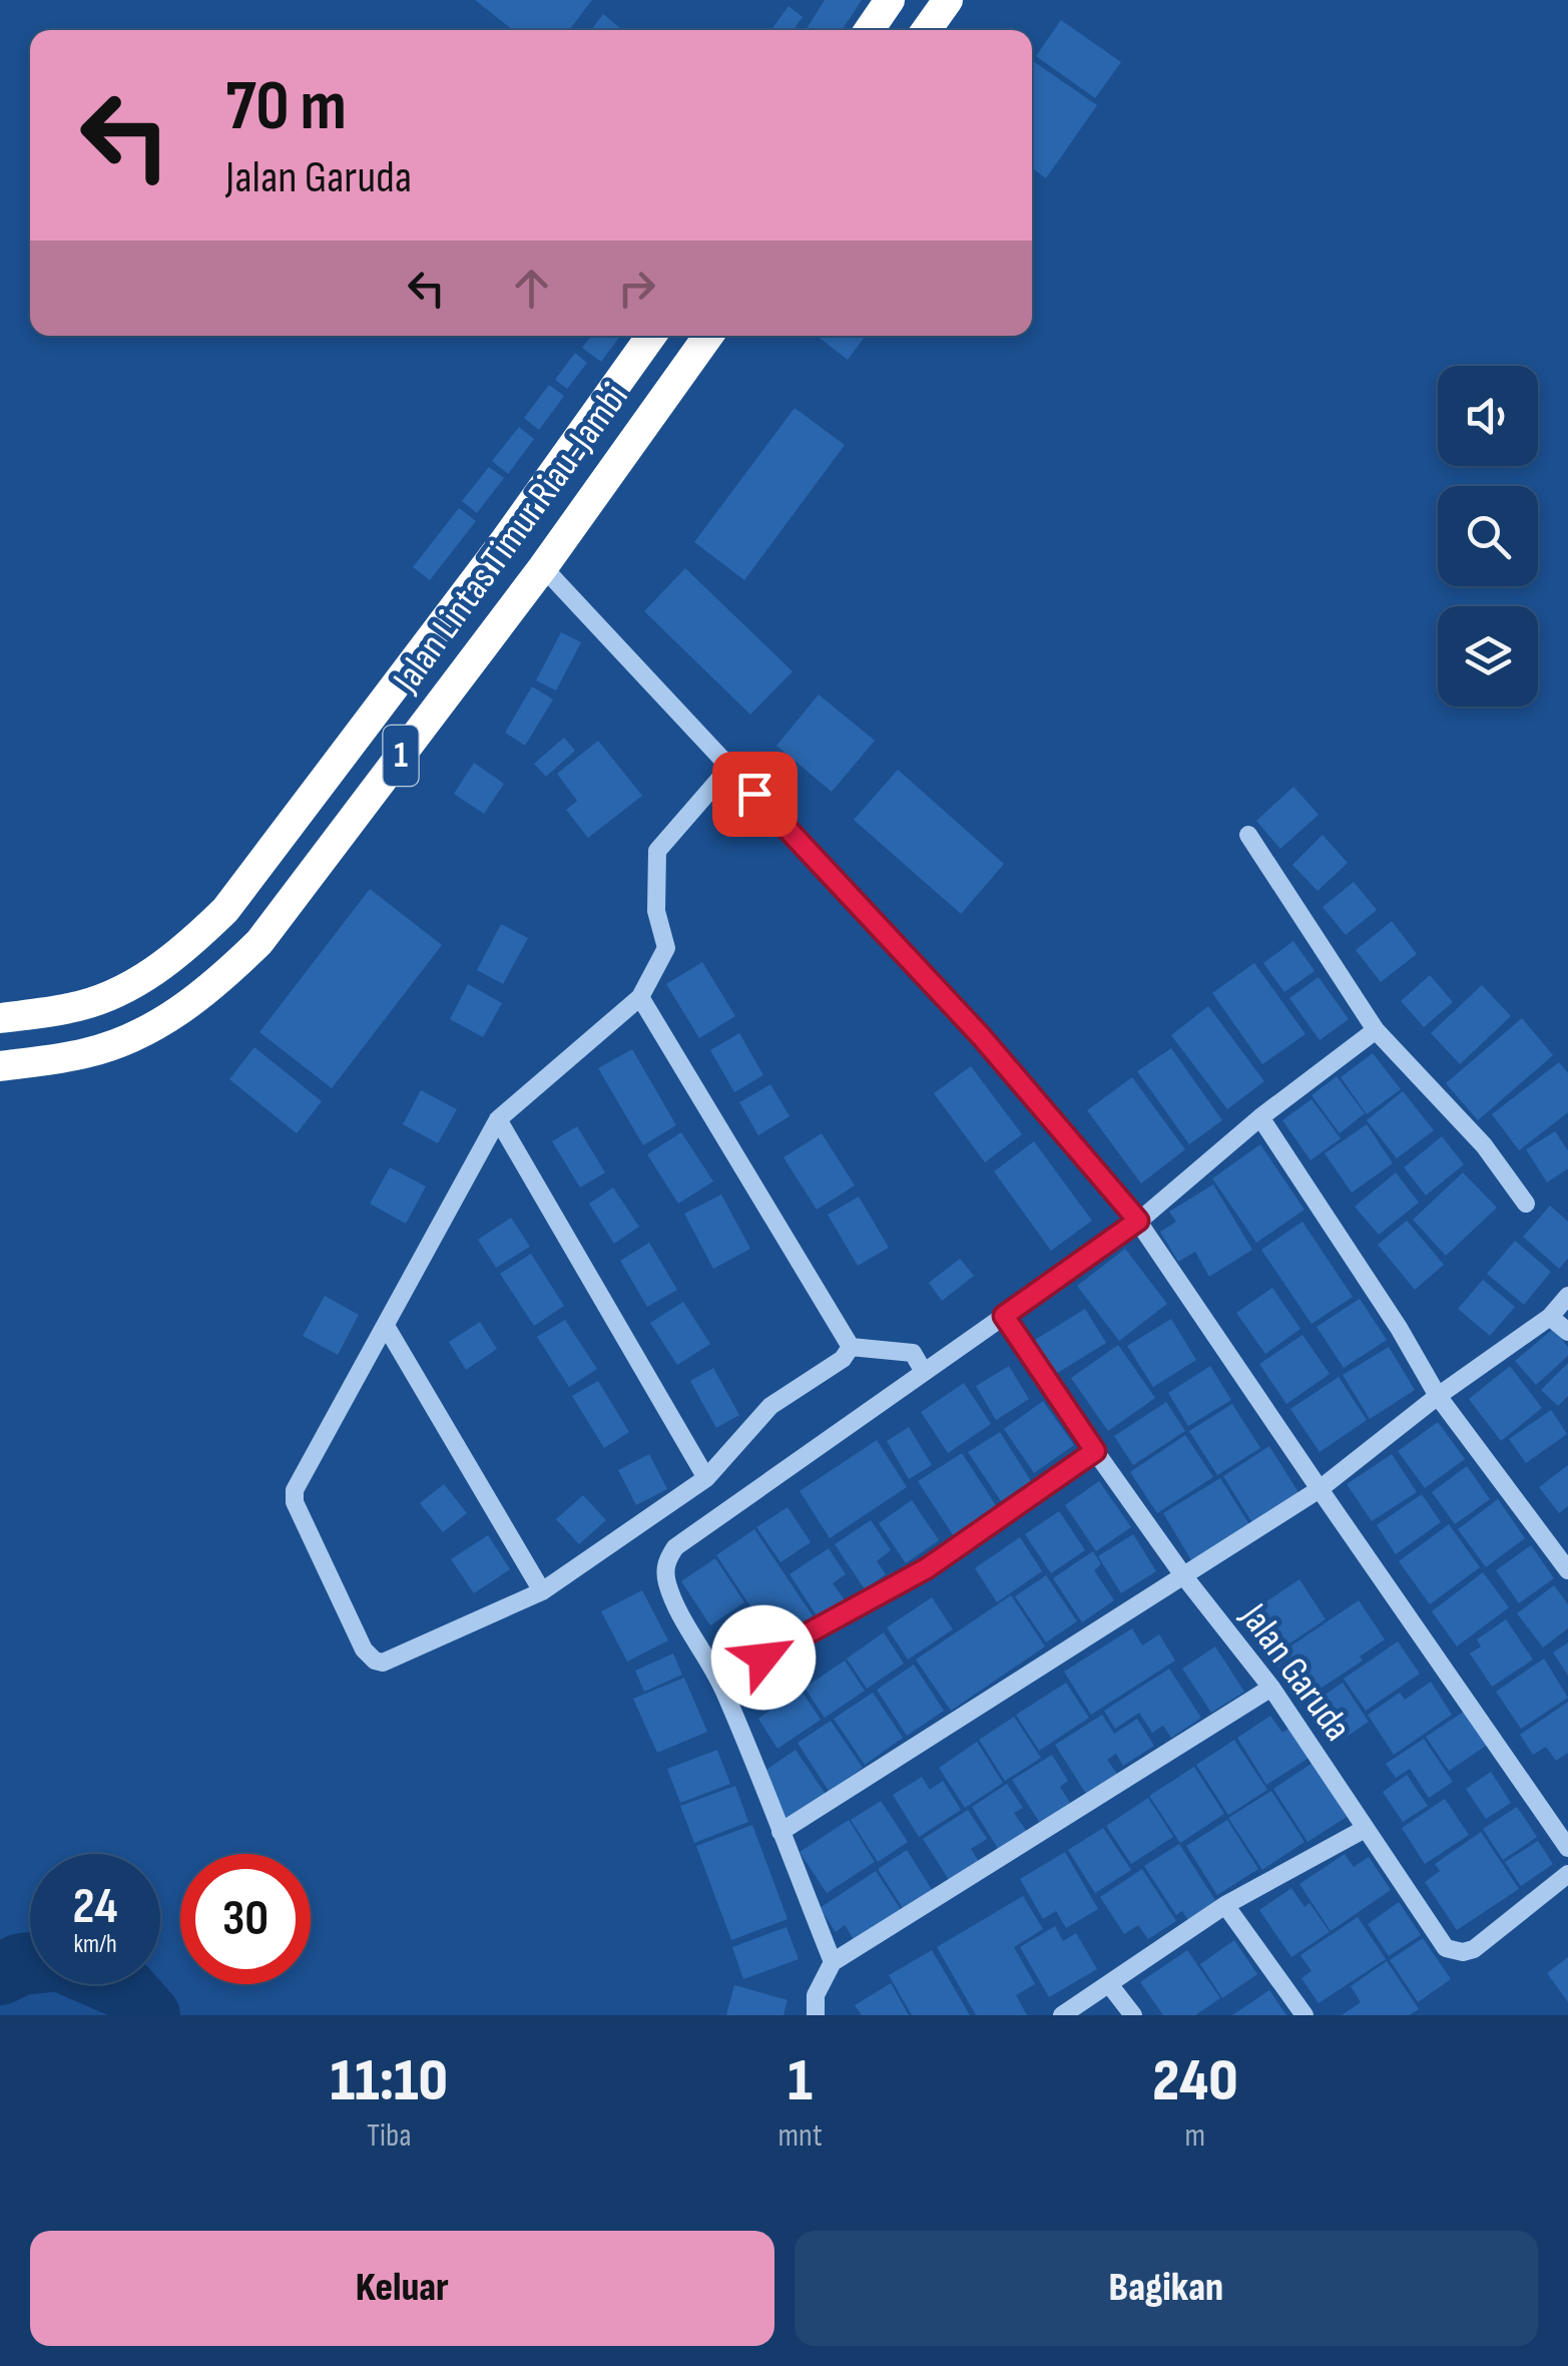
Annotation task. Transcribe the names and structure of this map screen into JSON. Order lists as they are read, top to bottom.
{
  "streets": {
    "highway": ["Jalan Lintas Timur Riau-Jambi", "1"],
    "street": ["Jalan Garuda"]
  },
  "page": {
    "turn": ["70 m", "Jalan Garuda"],
    "speed": "24 km/h",
    "limit": "30",
    "eta": [
      "11:10",
      "Tiba",
      "1",
      "mnt",
      "240",
      "m"
    ],
    "buttons": ["Keluar", "Bagikan"]
  }
}
